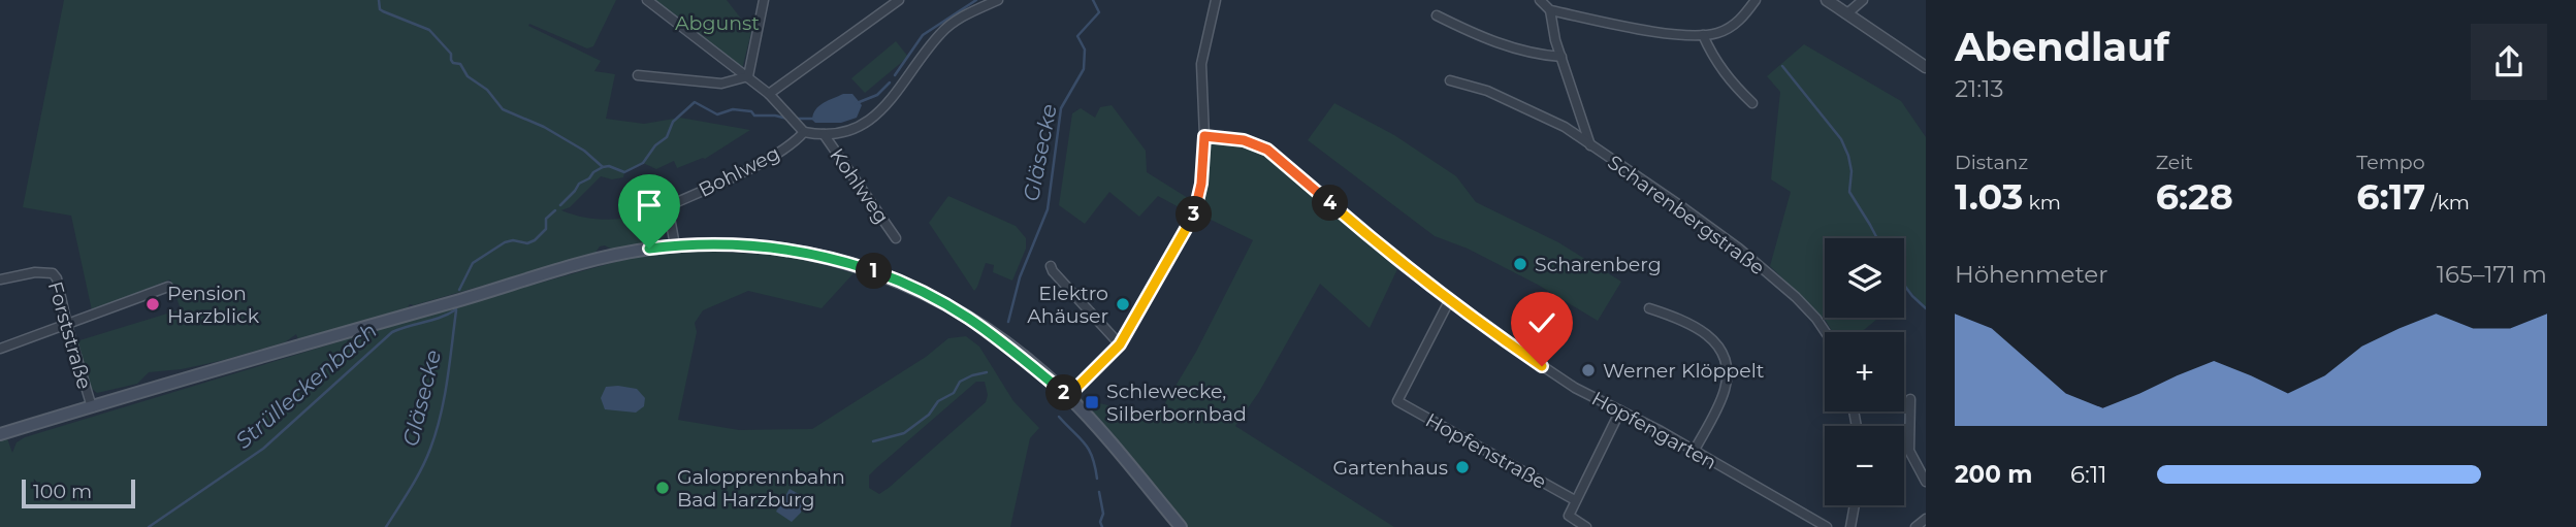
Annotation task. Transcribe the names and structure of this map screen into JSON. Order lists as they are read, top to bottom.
{
  "streets": {
    "street": [
      "Bohlweg",
      "Kohlweg",
      "Scharenbergstraße",
      "Forststraße",
      "Hopfengarten",
      "Hopfenstraße"
    ]
  },
  "crossings": [
    ["Hopfengarten", "Hopfenstraße"]
  ],
  "water": ["Gläsecke", "Strülleckenbach"],
  "parks": ["Abgunst"],
  "places": {
    "other": [
      "Scharenberg",
      "Pension Harzblick",
      "Elektro Ahäuser",
      "Werner Klöppelt",
      "Gartenhaus",
      "Galopprennbahn Bad Harzburg"
    ],
    "transit": ["Schlewecke, Silberbornbad"]
  },
  "scale_bar": "100 m",
  "page": {
    "heading": ["Abendlauf", "21:13"],
    "stats": [
      ["Distanz", "1.03 km"],
      ["Zeit", "6:28"],
      ["Tempo", "6:17 /km"]
    ],
    "pins": [
      "4",
      "3",
      "1",
      "2"
    ],
    "map_buttons": ["+", "−"],
    "chart": ["Höhenmeter", "165–171 m"],
    "list": [
      {
        "name": "200 m",
        "note": "6:11"
      }
    ],
    "scale": "100 m"
  }
}
